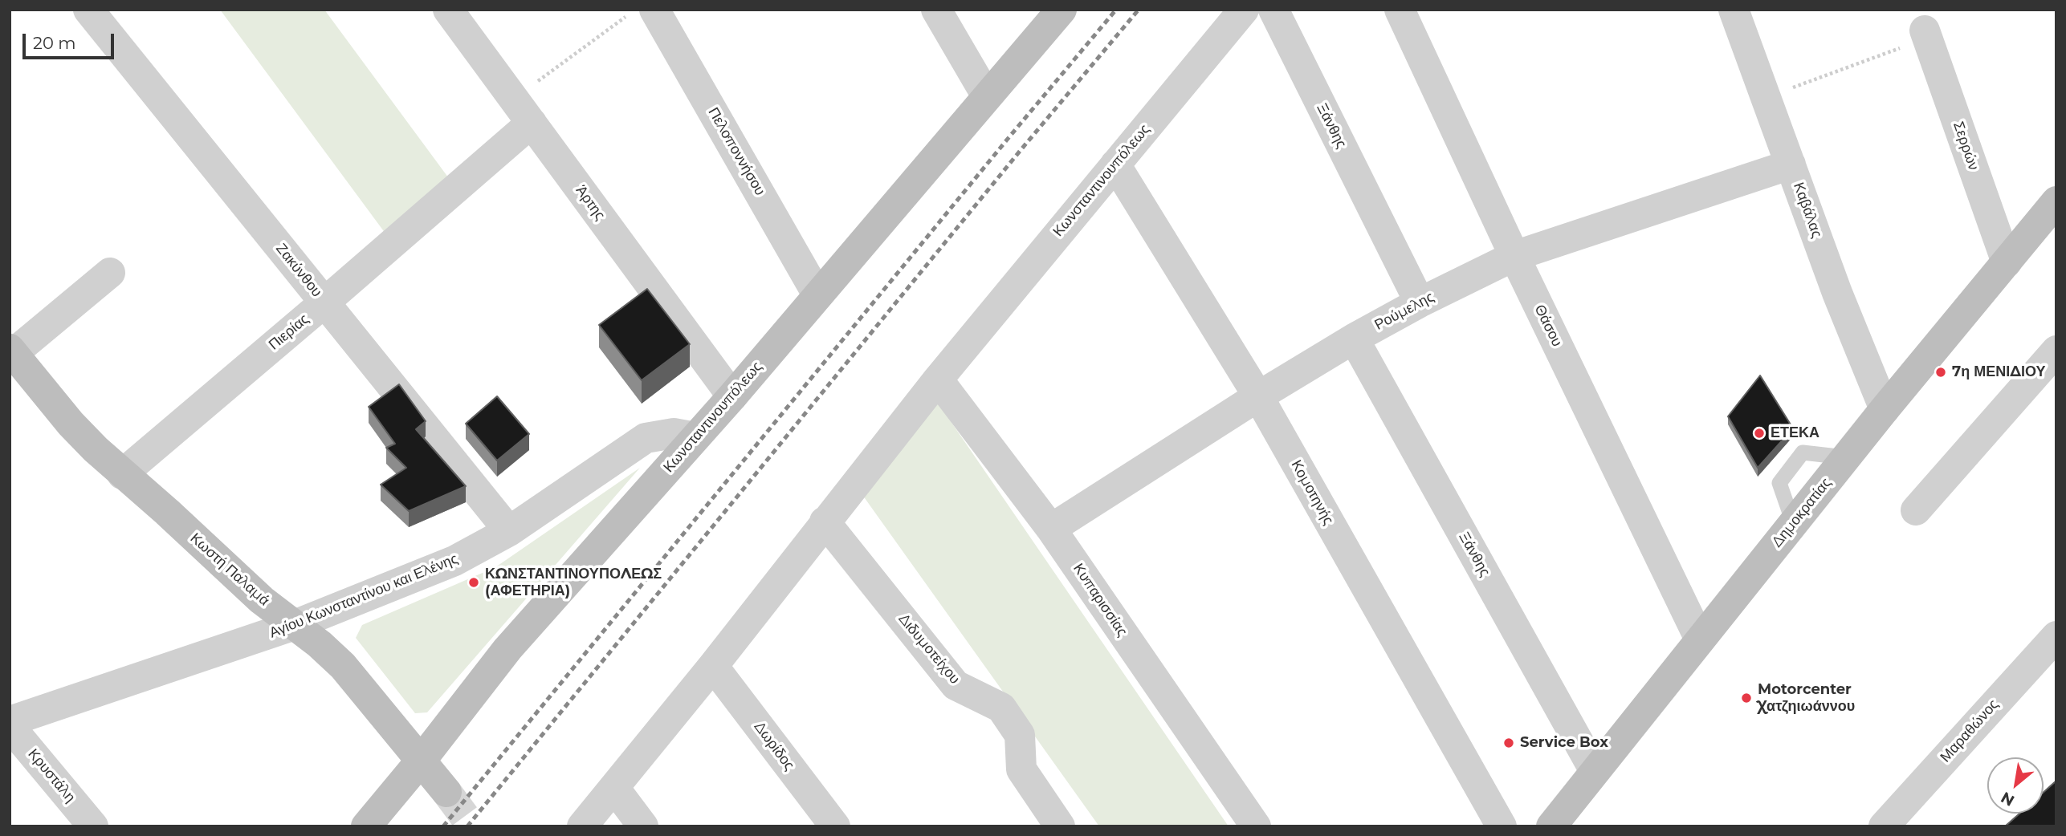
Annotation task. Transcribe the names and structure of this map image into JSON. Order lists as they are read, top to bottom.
{
  "streets": {
    "street": [
      "Ξάνθης",
      "Σερρών",
      "Πελοποννήσου",
      "Κωνσταντινουπόλεως",
      "Άρτης",
      "Καβάλας",
      "Ζακύνθου",
      "Ρούμελης",
      "Θάσου",
      "Πιερίας",
      "Κομοτηνής",
      "Δημοκρατίας",
      "Κωστή Παλαμά",
      "Αγίου Κωνσταντίνου και Ελένης",
      "Κυπαρισσίας",
      "Διδυμοτείχου",
      "Μαραθώνος",
      "Δωρίδος",
      "Κρυστάλη"
    ]
  },
  "crossings": [
    ["Ξάνθης", "Ρούμελης"],
    ["Ξάνθης", "Δημοκρατίας"],
    ["Σερρών", "Δημοκρατίας"],
    ["Πελοποννήσου", "Κωνσταντινουπόλεως"],
    ["Κωνσταντινουπόλεως", "Άρτης"],
    ["Κωνσταντινουπόλεως", "Κομοτηνής"],
    ["Κωνσταντινουπόλεως", "Κωστή Παλαμά"],
    ["Κωνσταντινουπόλεως", "Αγίου Κωνσταντίνου και Ελένης"],
    ["Κωνσταντινουπόλεως", "Κυπαρισσίας"],
    ["Κωνσταντινουπόλεως", "Διδυμοτείχου"],
    ["Κωνσταντινουπόλεως", "Δωρίδος"],
    ["Άρτης", "Πιερίας"],
    ["Καβάλας", "Ρούμελης"],
    ["Καβάλας", "Δημοκρατίας"],
    ["Ζακύνθου", "Πιερίας"],
    ["Ζακύνθου", "Αγίου Κωνσταντίνου και Ελένης"],
    ["Ρούμελης", "Θάσου"],
    ["Ρούμελης", "Κομοτηνής"],
    ["Ρούμελης", "Κυπαρισσίας"],
    ["Θάσου", "Δημοκρατίας"],
    ["Πιερίας", "Κωστή Παλαμά"],
    ["Κωστή Παλαμά", "Αγίου Κωνσταντίνου και Ελένης"]
  ],
  "places": [
    "7η ΜΕΝΙΔΙΟΥ",
    "ΕΤΕΚΑ",
    "ΚΩΝΣΤΑΝΤΙΝΟΥΠΟΛΕΩΣ (ΑΦΕΤΗΡΙΑ)",
    "Motorcenter Χατζηιωάννου",
    "Service Box"
  ],
  "scale_bar": "20 m",
  "north": "bottom left"
}
